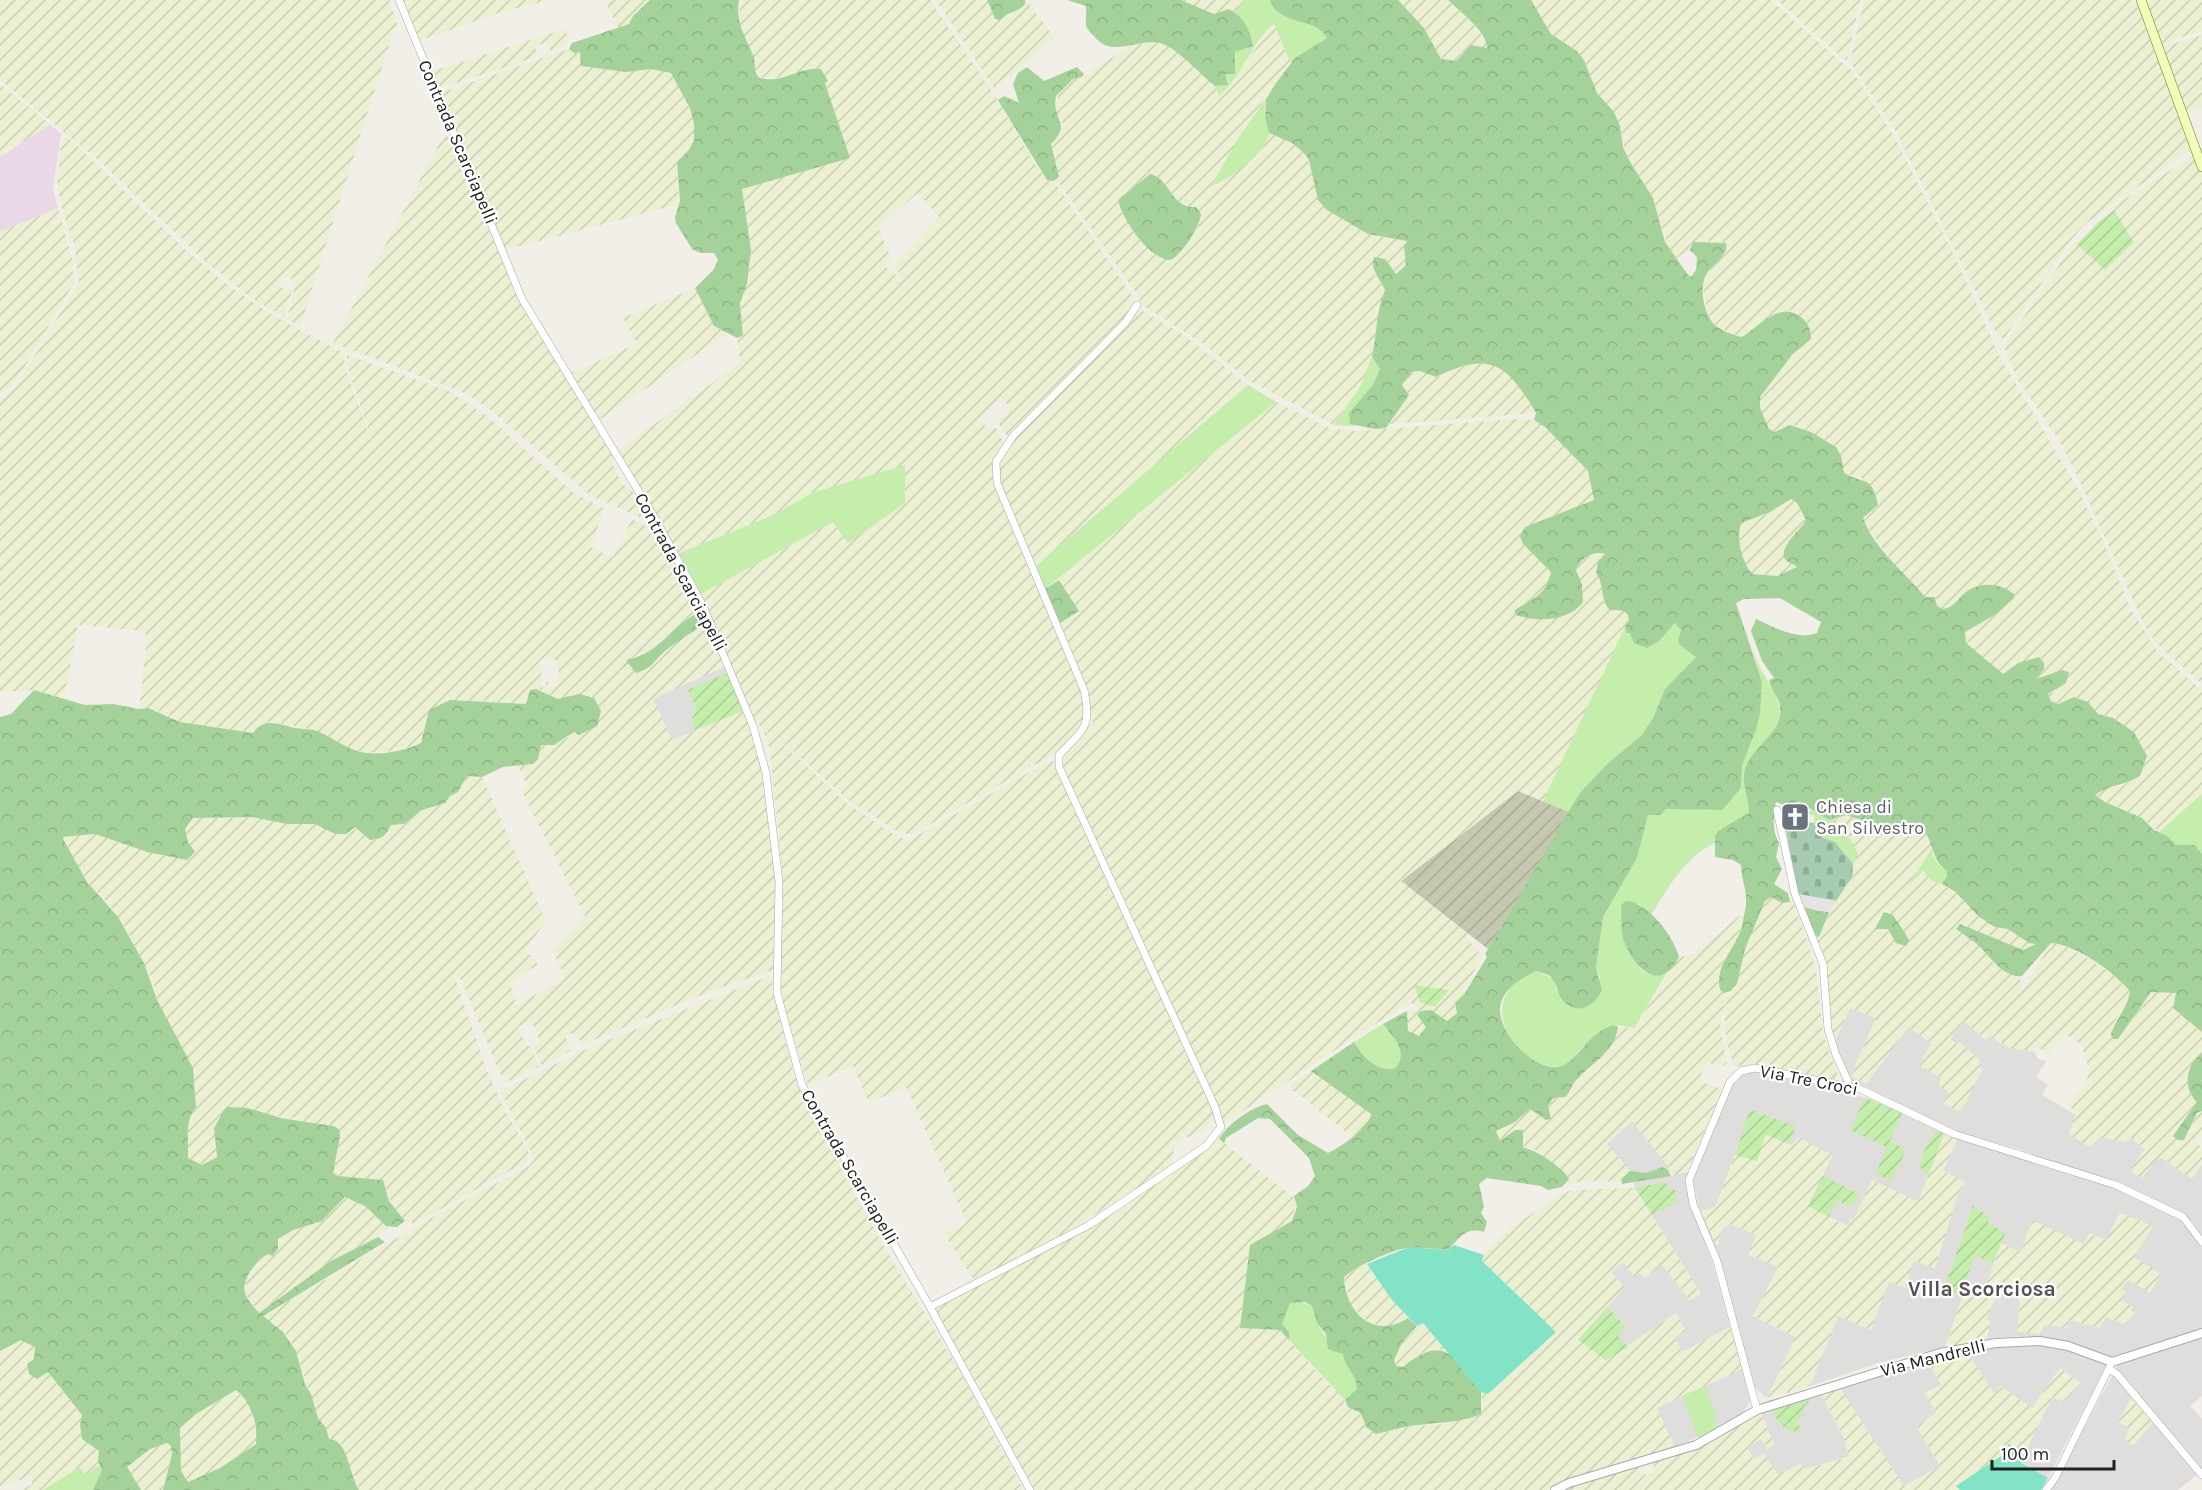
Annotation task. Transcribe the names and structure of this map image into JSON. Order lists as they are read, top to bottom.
{
  "streets": {
    "street": ["Contrada Scarciapelli", "Via Tre Croci", "Via Mandrelli"]
  },
  "crossings": [
    ["Via Tre Croci", "Via Mandrelli"]
  ],
  "districts": ["Villa Scorciosa"],
  "places": {
    "church": ["Chiesa di San Silvestro"]
  },
  "scale_bar": "100 m"
}
